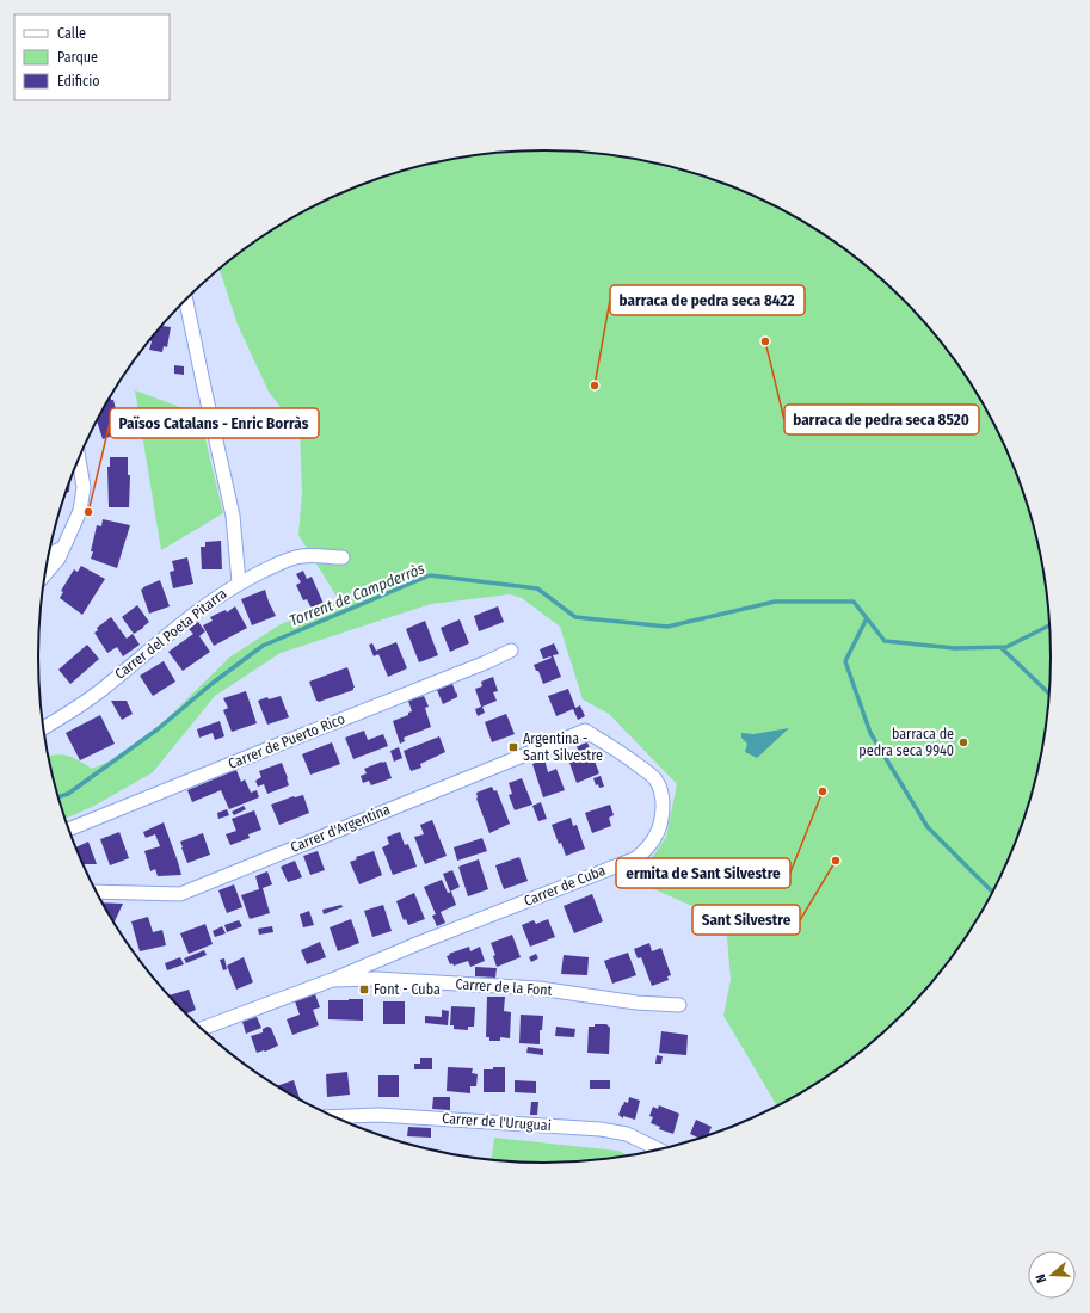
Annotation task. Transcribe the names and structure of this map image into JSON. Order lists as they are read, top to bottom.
{
  "streets": {
    "street": [
      "Carrer del Poeta Pitarra",
      "Carrer de Puerto Rico",
      "Carrer d'Argentina",
      "Carrer de Cuba",
      "Carrer de la Font",
      "Carrer de l'Uruguai"
    ]
  },
  "crossings": [
    ["Carrer d'Argentina", "Carrer de Cuba"],
    ["Carrer de Cuba", "Carrer de la Font"]
  ],
  "water": ["Torrent de Campderròs"],
  "places": {
    "other": [
      "barraca de pedra seca 8520",
      "barraca de pedra seca 8422",
      "Països Catalans - Enric Borràs",
      "barraca de pedra seca 9940",
      "ermita de Sant Silvestre",
      "Sant Silvestre"
    ],
    "transit": ["Argentina - Sant Silvestre", "Font - Cuba"]
  },
  "legend": ["Calle", "Parque", "Edificio"],
  "north": "left"
}
